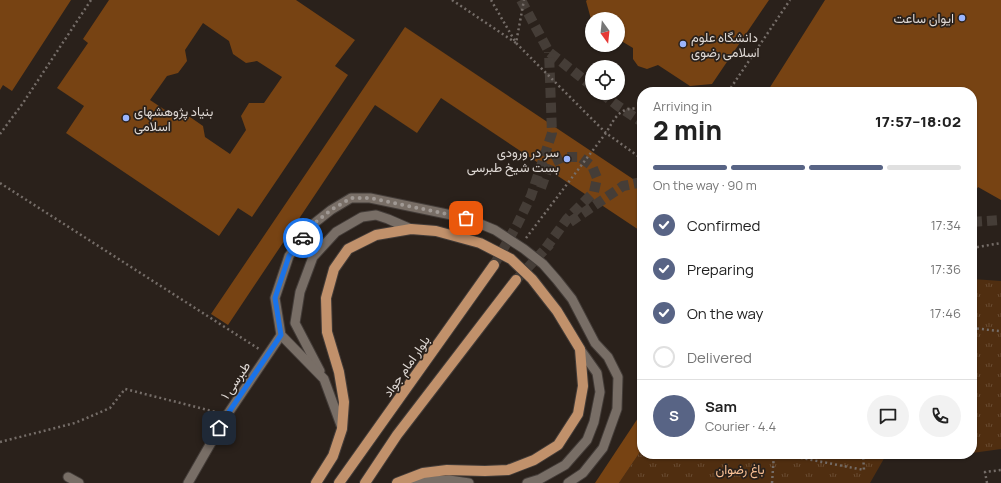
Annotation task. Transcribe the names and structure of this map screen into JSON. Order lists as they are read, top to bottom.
{
  "streets": {
    "main road": ["بلوار امام جواد"],
    "lane": ["طبرسی ۱"]
  },
  "parks": ["باغ رضوان"],
  "places": [
    "ایوان ساعت",
    "دانشگاه علوم اسلامی رضوی",
    "بنیاد پژوهشهای اسلامی",
    "سر در ورودی بست شیخ طبرسی"
  ],
  "north": "bottom",
  "page": {
    "heading": ["2 min", "Arriving in", "17:57–18:02"],
    "panel": ["Sam", "Courier · 4.4"],
    "bar": "On the way · 90 m",
    "list": [
      ["Confirmed", "17:34"],
      ["Preparing", "17:36"],
      ["On the way", "17:46"],
      "Delivered"
    ],
    "round": "S"
  }
}
